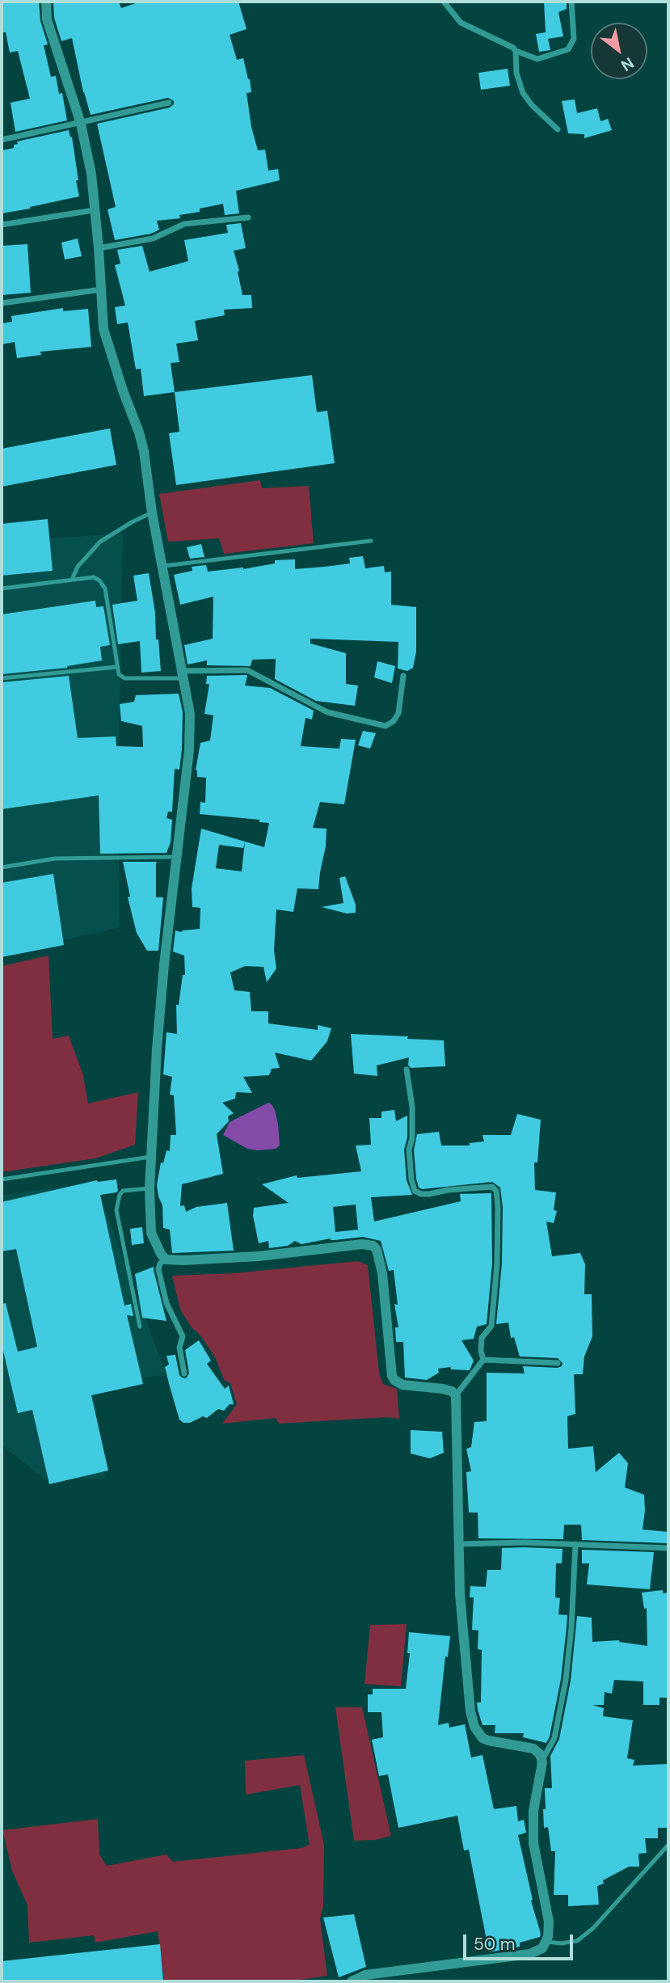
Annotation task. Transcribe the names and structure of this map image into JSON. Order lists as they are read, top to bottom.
{
  "scale_bar": "50 m",
  "north": "bottom right"
}
